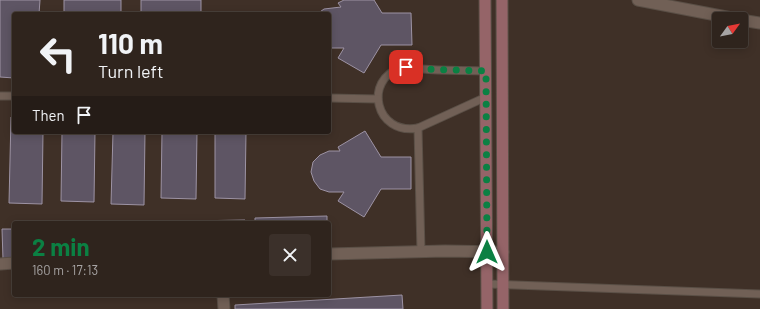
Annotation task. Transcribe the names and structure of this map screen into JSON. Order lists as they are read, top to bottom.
{
  "north": "top right",
  "page": {
    "turn": ["110 m", "Turn left"],
    "then": "Then",
    "heading": ["2 min", "160 m · 17:13"]
  }
}
